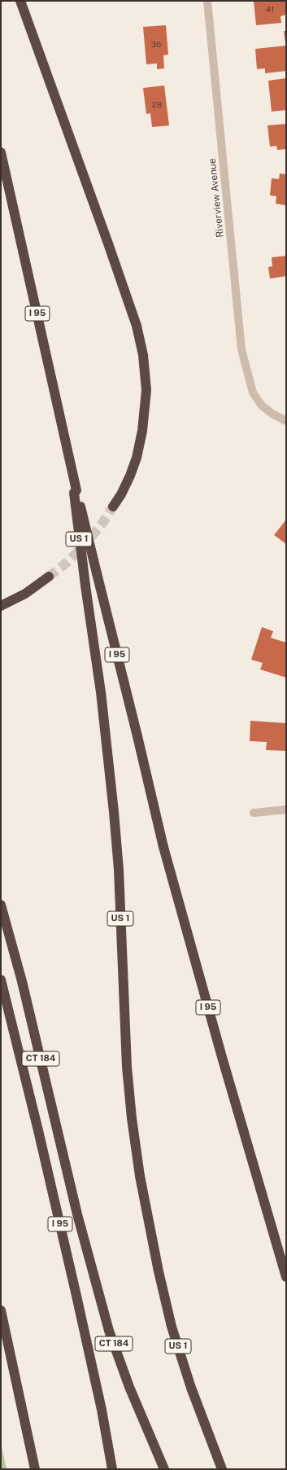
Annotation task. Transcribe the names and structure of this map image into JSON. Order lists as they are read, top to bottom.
{
  "streets": {
    "highway": ["I 95", "US 1", "CT 184"],
    "street": ["Riverview Avenue"]
  },
  "crossings": [
    ["I 95", "US 1"]
  ],
  "house_numbers": ["41", "36", "28"]
}
